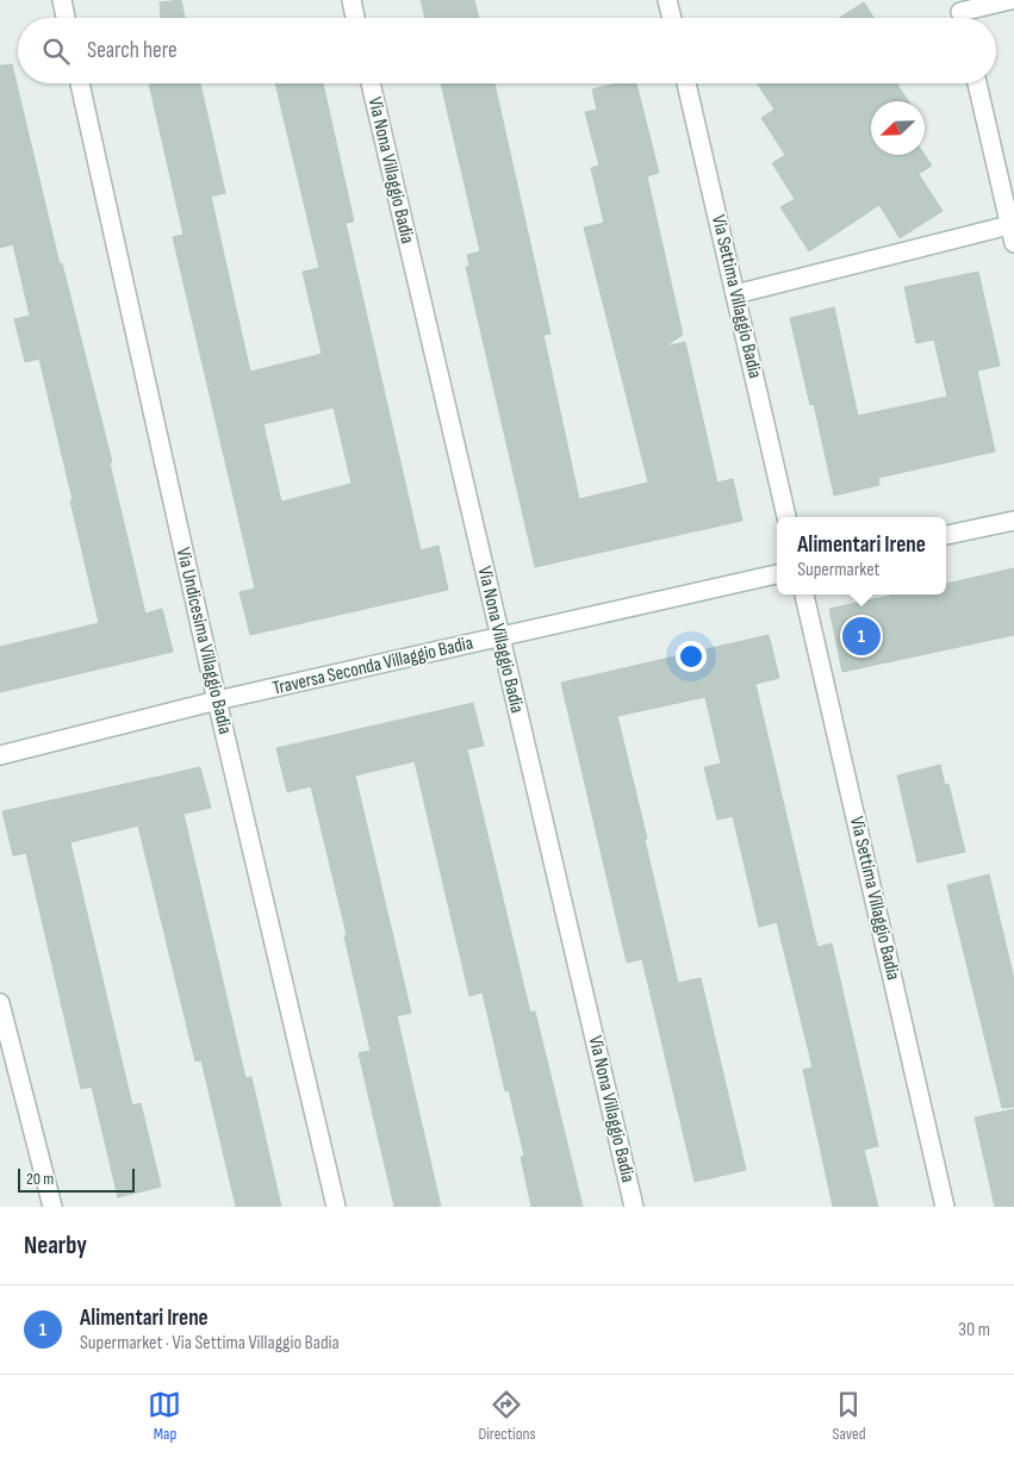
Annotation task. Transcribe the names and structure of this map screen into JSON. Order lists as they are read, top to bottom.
{
  "streets": {
    "street": [
      "Via Nona Villaggio Badia",
      "Via Settima Villaggio Badia",
      "Via Undicesima Villaggio Badia",
      "Traversa Seconda Villaggio Badia"
    ]
  },
  "crossings": [
    ["Via Nona Villaggio Badia", "Traversa Seconda Villaggio Badia"],
    ["Via Undicesima Villaggio Badia", "Traversa Seconda Villaggio Badia"]
  ],
  "scale_bar": "20 m",
  "north": "bottom left",
  "page": {
    "search": "Search here",
    "popup": ["Alimentari Irene", "Supermarket"],
    "pins": "1",
    "scale": "20 m",
    "heading": "Nearby",
    "list": [
      {
        "mark": "1",
        "name": "Alimentari Irene",
        "note": "Supermarket · Via Settima Villaggio Badia",
        "value": "30 m"
      }
    ],
    "nav": ["Map", "Directions", "Saved"]
  }
}
